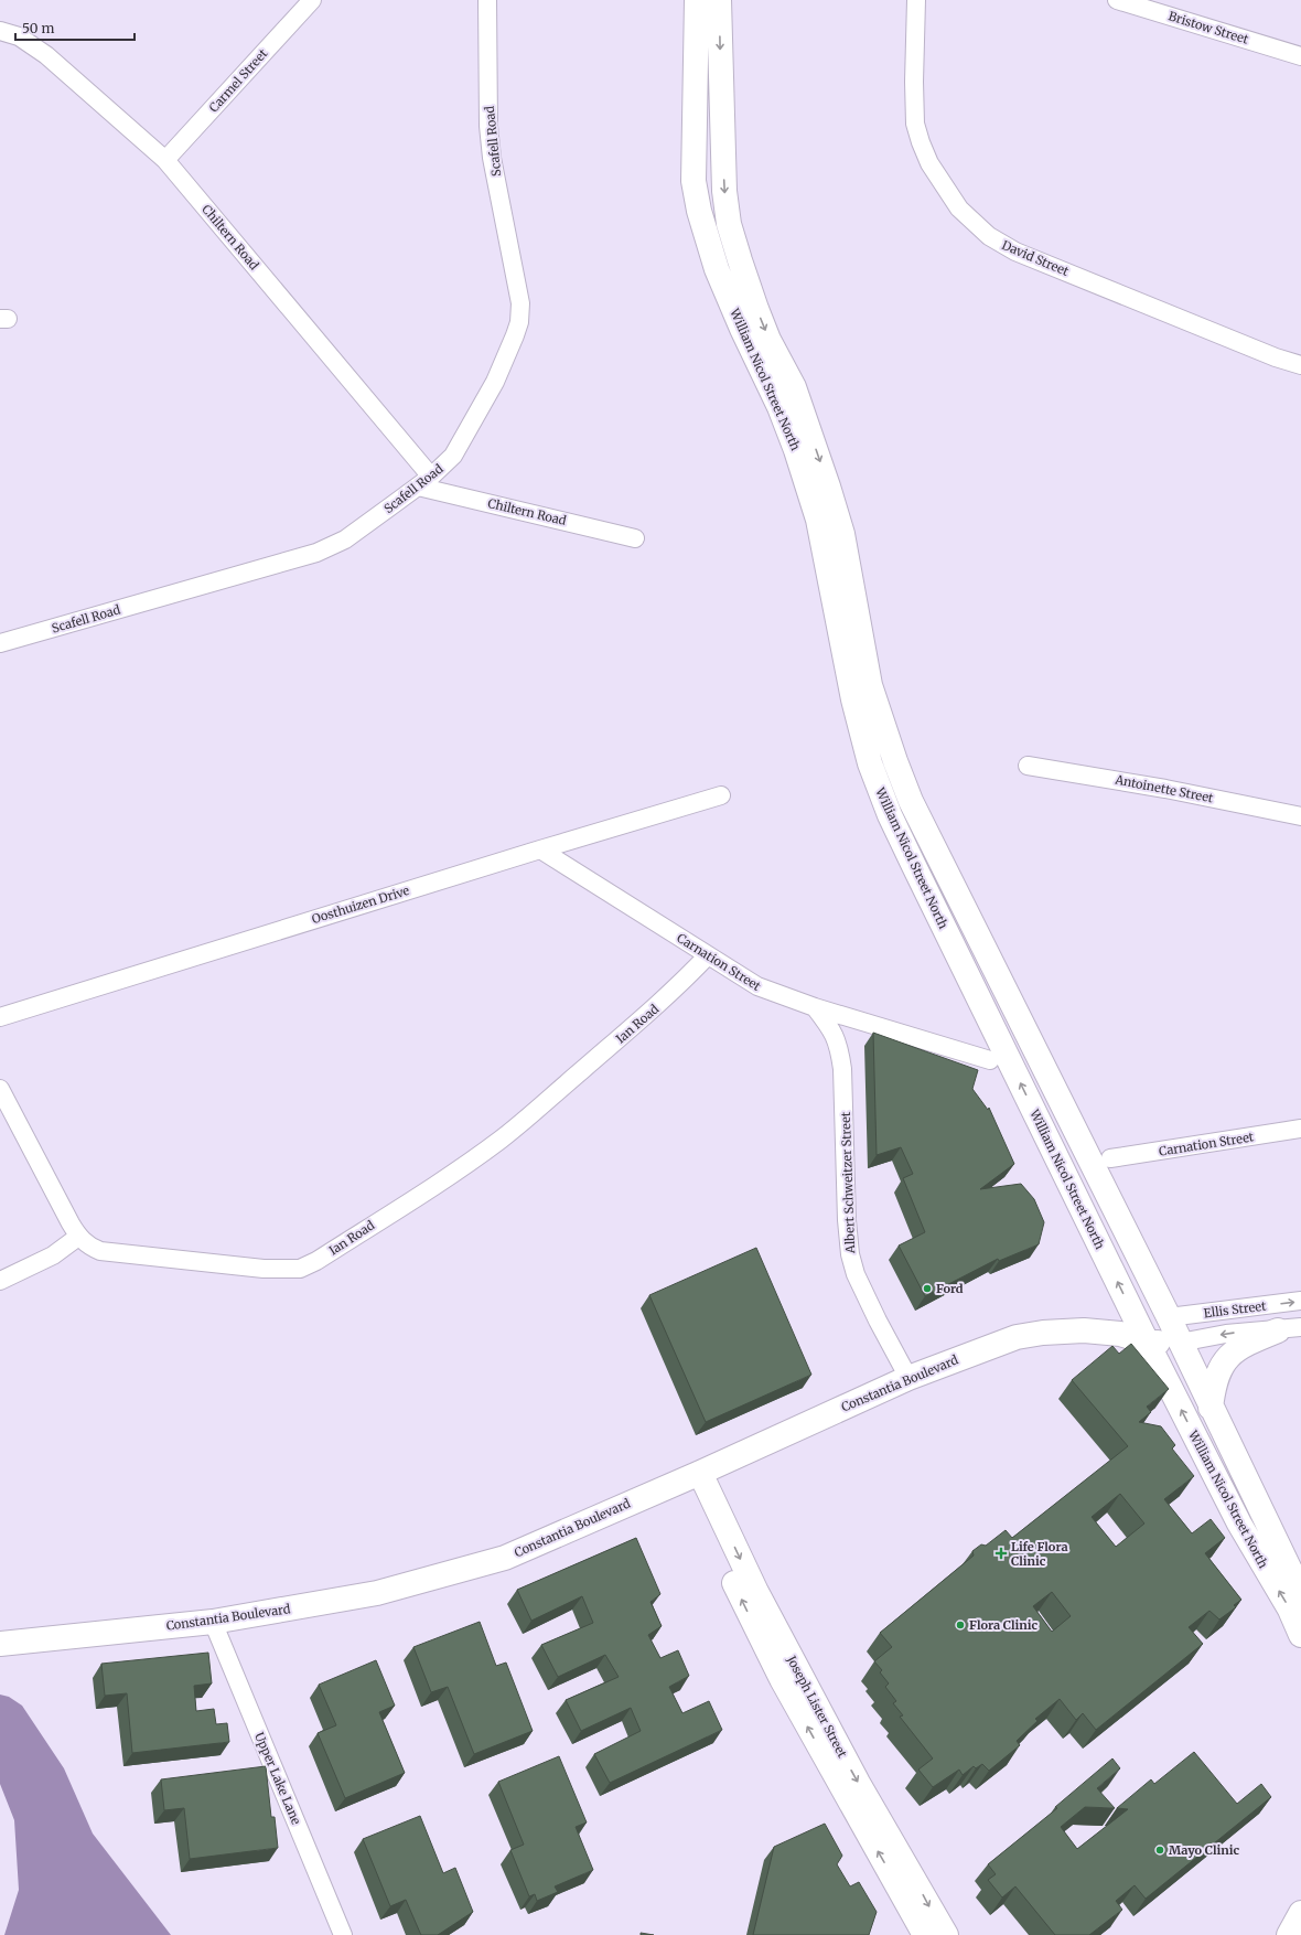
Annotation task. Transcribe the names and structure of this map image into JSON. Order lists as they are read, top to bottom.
{
  "streets": {
    "main road": ["William Nicol Street North", "Constantia Boulevard", "Joseph Lister Street"],
    "street": [
      "Bristow Street",
      "Carmel Street",
      "Scafell Road",
      "Chiltern Road",
      "David Street",
      "Antoinette Street",
      "Oosthuizen Drive",
      "Carnation Street",
      "Ian Road",
      "Albert Schweitzer Street",
      "Ellis Street",
      "Upper Lake Lane"
    ]
  },
  "crossings": [
    ["Carmel Street", "Chiltern Road"],
    ["Scafell Road", "Chiltern Road"],
    ["William Nicol Street North", "Ellis Street"],
    ["William Nicol Street North", "Constantia Boulevard"],
    ["Oosthuizen Drive", "Carnation Street"],
    ["Carnation Street", "Ian Road"],
    ["Carnation Street", "Albert Schweitzer Street"],
    ["Albert Schweitzer Street", "Constantia Boulevard"],
    ["Ellis Street", "Constantia Boulevard"],
    ["Constantia Boulevard", "Joseph Lister Street"],
    ["Constantia Boulevard", "Upper Lake Lane"]
  ],
  "places": {
    "other": ["Ford", "Flora Clinic", "Mayo Clinic"],
    "health": ["Life Flora Clinic"]
  },
  "scale_bar": "50 m"
}
